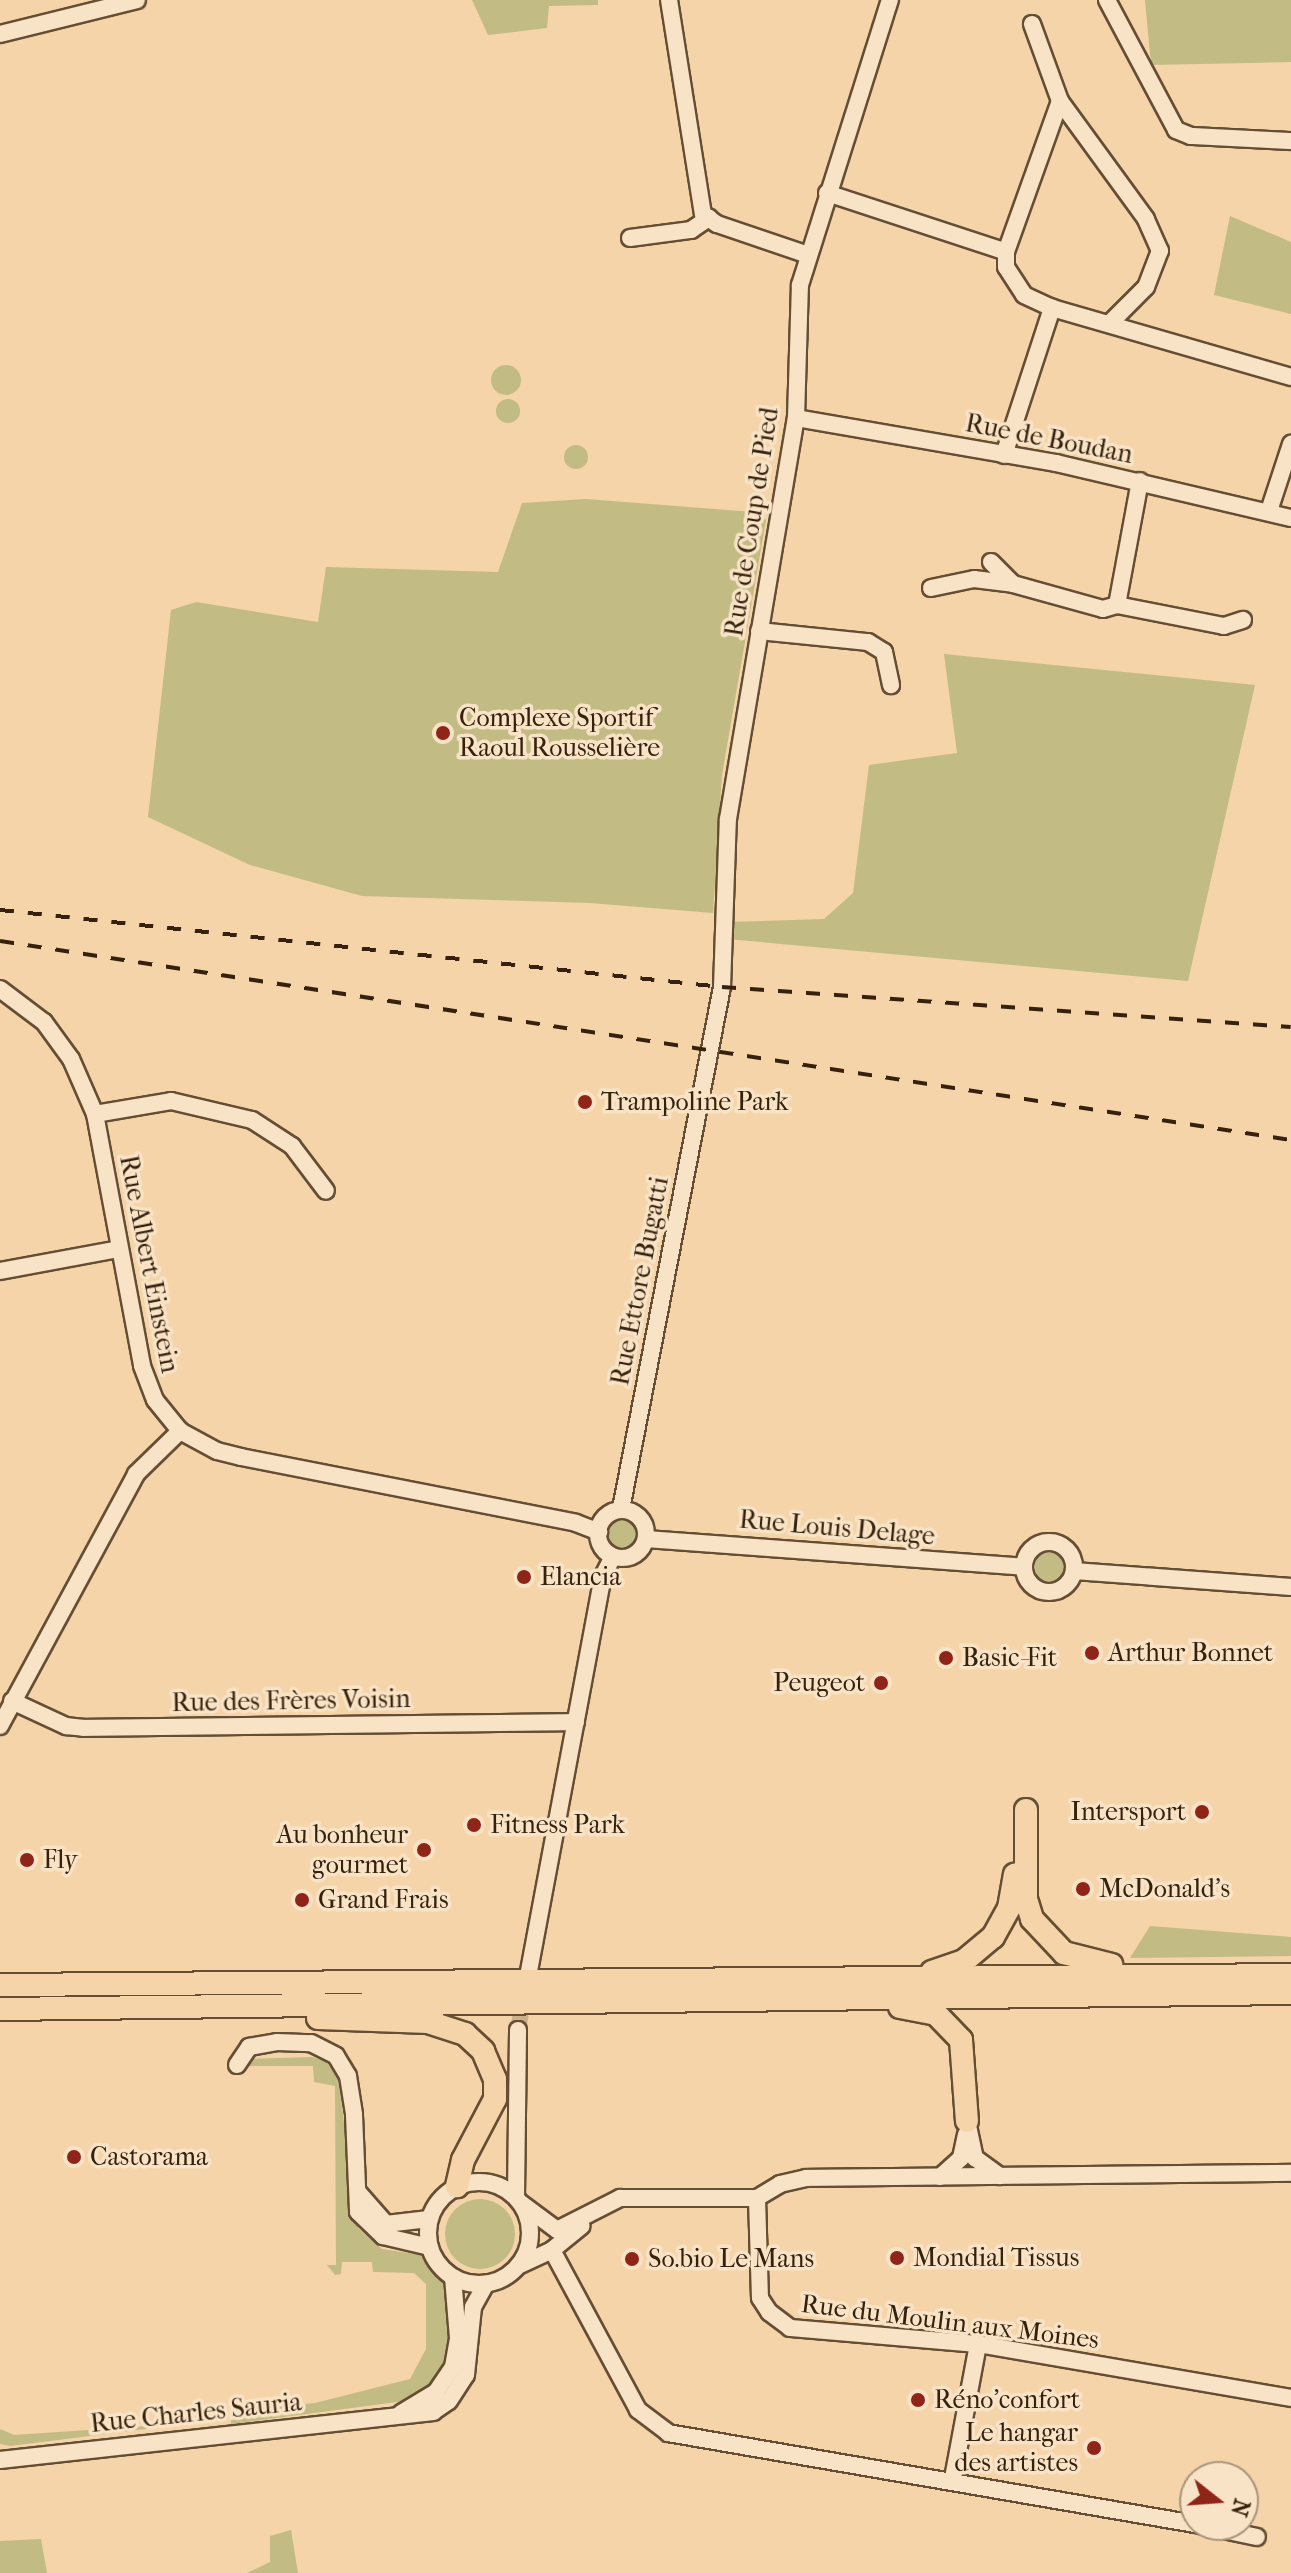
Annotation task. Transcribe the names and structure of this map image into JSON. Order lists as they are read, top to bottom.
{
  "streets": {
    "street": [
      "Rue de Boudan",
      "Rue de Coup de Pied",
      "Rue Albert Einstein",
      "Rue Ettore Bugatti",
      "Rue Louis Delage",
      "Rue des Frères Voisin",
      "Rue du Moulin aux Moines",
      "Rue Charles Sauria"
    ]
  },
  "crossings": [
    ["Rue de Boudan", "Rue de Coup de Pied"],
    ["Rue de Coup de Pied", "Rue Ettore Bugatti"],
    ["Rue Albert Einstein", "Rue Ettore Bugatti"],
    ["Rue Albert Einstein", "Rue Louis Delage"],
    ["Rue Ettore Bugatti", "Rue Louis Delage"]
  ],
  "places": [
    "Complexe Sportif Raoul Rousselière",
    "Trampoline Park",
    "Elancia",
    "Arthur Bonnet",
    "Basic-Fit",
    "Peugeot",
    "Intersport",
    "Fitness Park",
    "Au bonheur gourmet",
    "Fly",
    "McDonald's",
    "Grand Frais",
    "Castorama",
    "Mondial Tissus",
    "So.bio Le Mans",
    "Réno'confort",
    "Le hangar des artistes"
  ],
  "north": "right"
}
